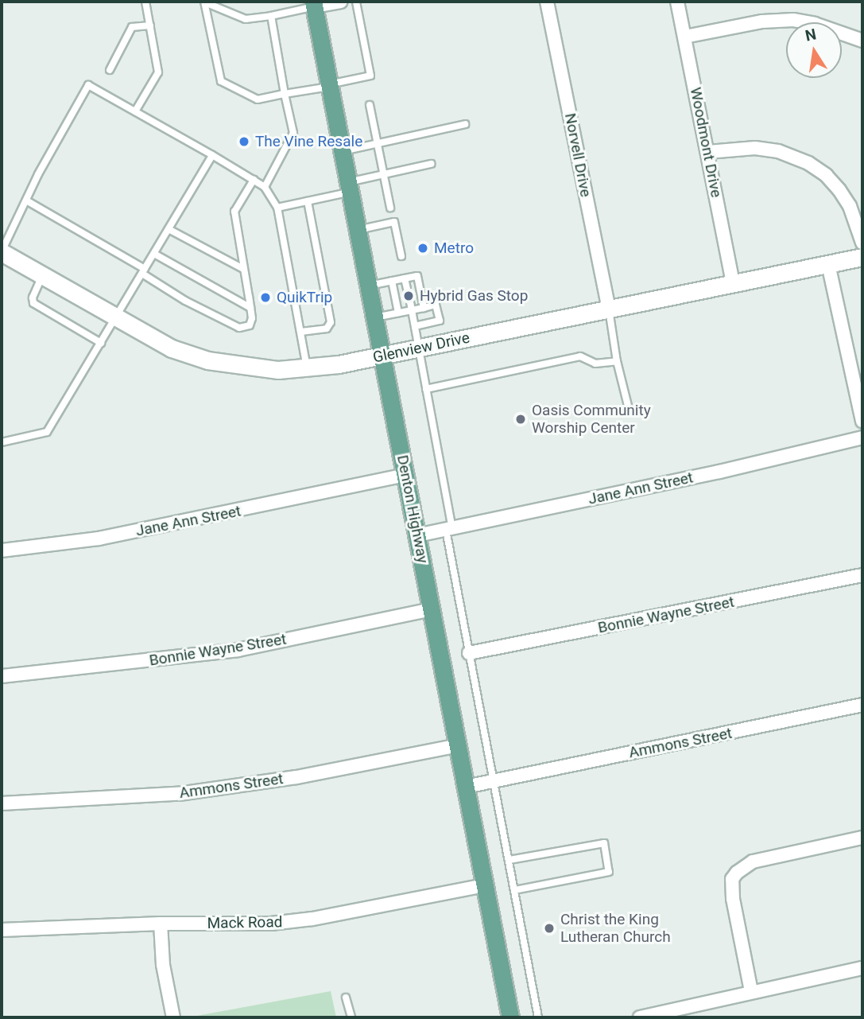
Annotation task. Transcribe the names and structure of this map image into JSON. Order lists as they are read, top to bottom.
{
  "streets": {
    "main road": ["Glenview Drive", "Denton Highway"],
    "street": [
      "Woodmont Drive",
      "Norvell Drive",
      "Jane Ann Street",
      "Bonnie Wayne Street",
      "Ammons Street",
      "Mack Road"
    ]
  },
  "crossings": [
    ["Woodmont Drive", "Glenview Drive"],
    ["Norvell Drive", "Glenview Drive"],
    ["Glenview Drive", "Denton Highway"],
    ["Jane Ann Street", "Denton Highway"],
    ["Denton Highway", "Bonnie Wayne Street"],
    ["Denton Highway", "Ammons Street"],
    ["Denton Highway", "Mack Road"]
  ],
  "places": [
    "The Vine Resale",
    "Metro",
    "Hybrid Gas Stop",
    "QuikTrip",
    "Oasis Community Worship Center",
    "Christ the King Lutheran Church"
  ],
  "north": "top"
}
